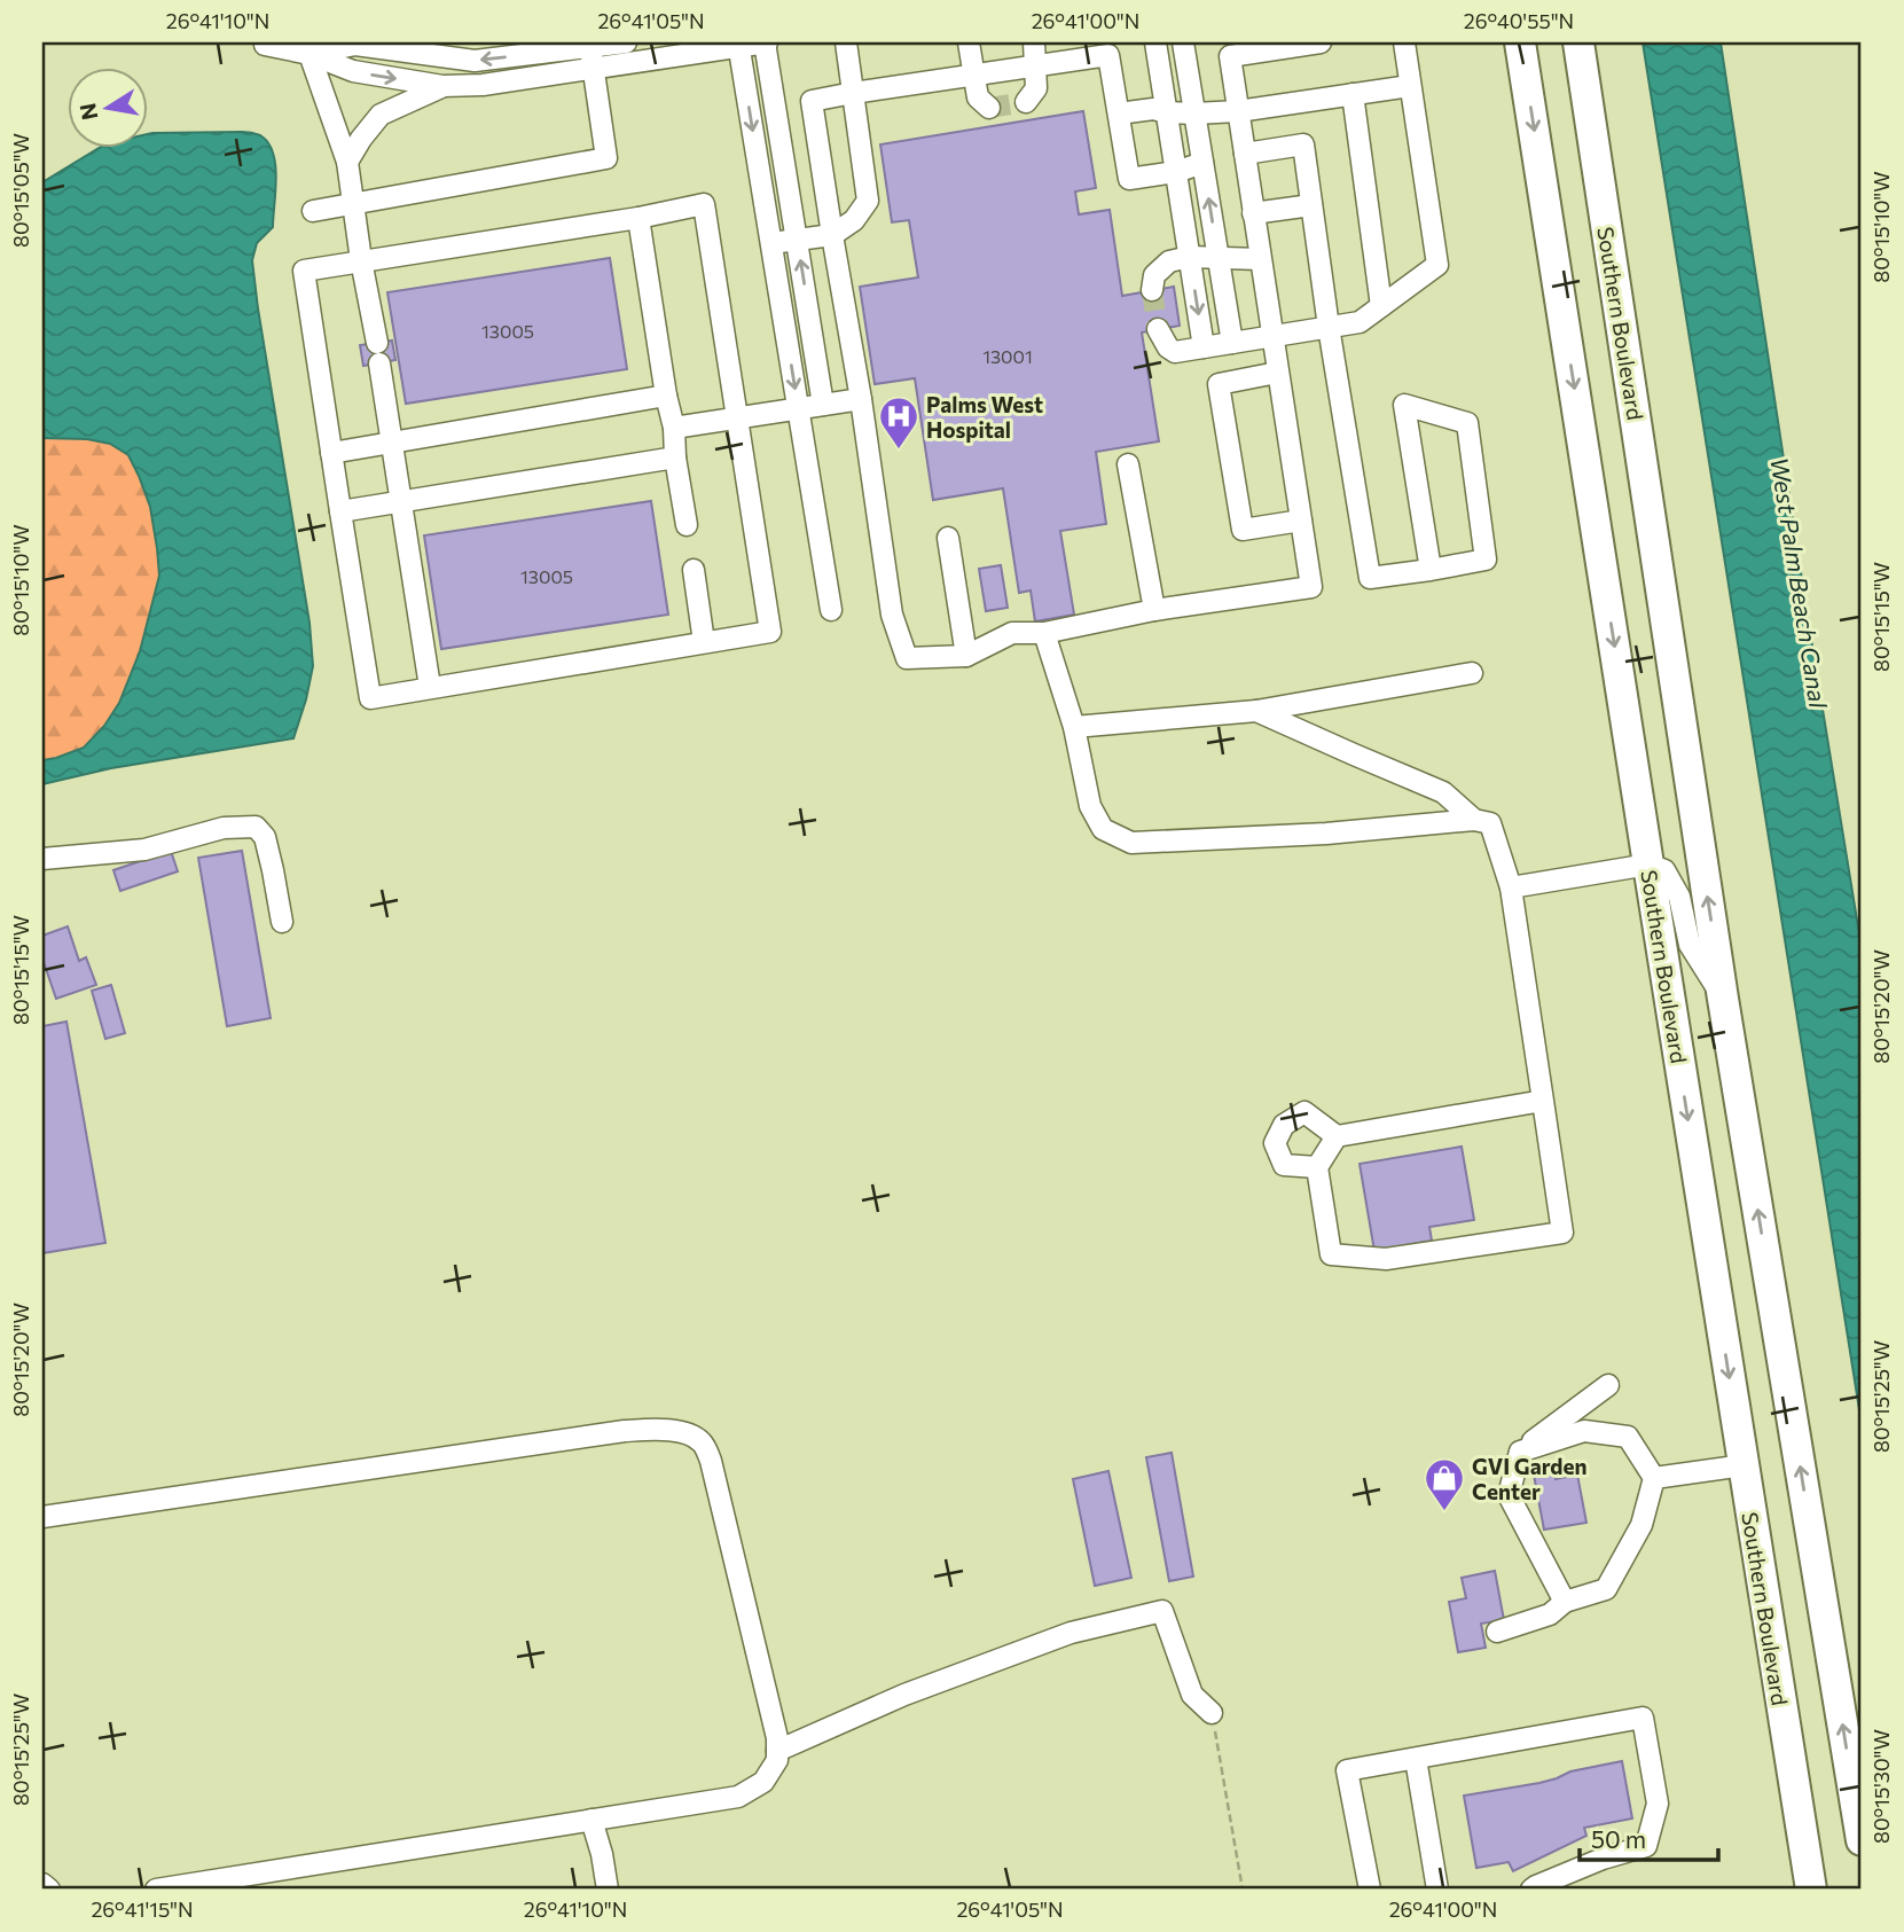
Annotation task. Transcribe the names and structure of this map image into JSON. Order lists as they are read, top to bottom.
{
  "streets": {
    "highway": ["Southern Boulevard"]
  },
  "water": ["West Palm Beach Canal"],
  "places": {
    "hospital": ["Palms West Hospital"],
    "shop": ["GVI Garden Center"]
  },
  "house_numbers": ["13005", "13001", "13005"],
  "scale_bar": "50 m",
  "north": "left",
  "coordinates": [
    "26°41'10\"N",
    "26°41'05\"N",
    "26°41'00\"N",
    "26°40'55\"N",
    "80°15'05\"W",
    "80°15'10\"W",
    "80°15'15\"W",
    "80°15'20\"W",
    "80°15'25\"W",
    "80°15'30\"W",
    "26°41'15\"N"
  ]
}
